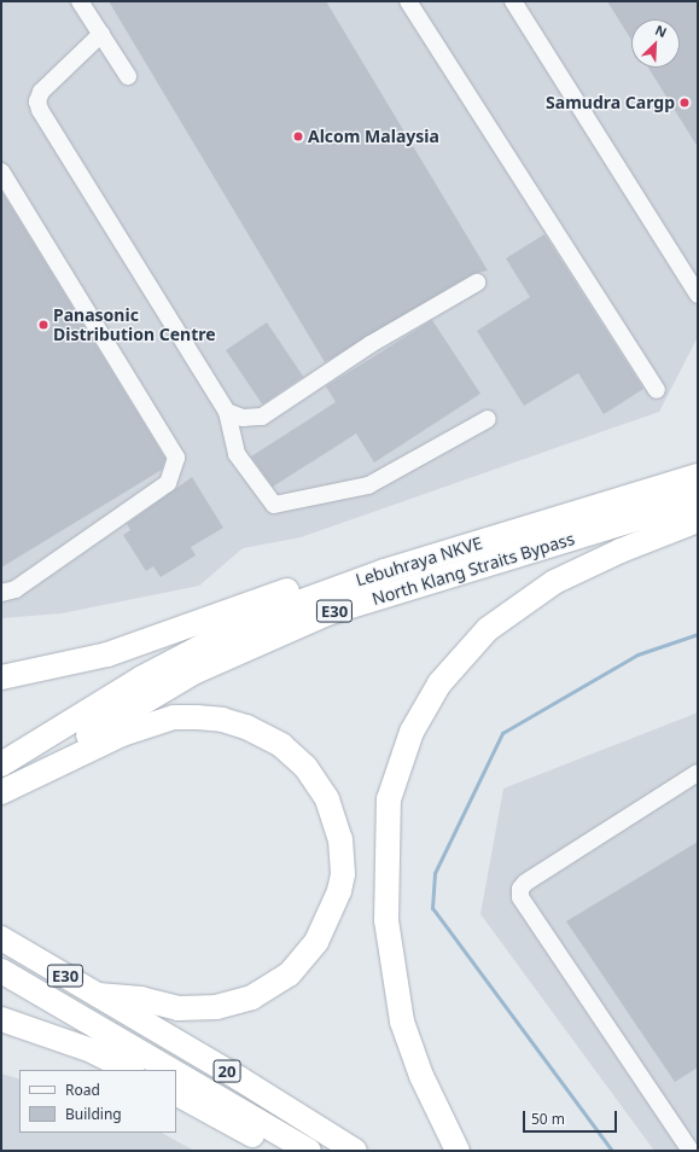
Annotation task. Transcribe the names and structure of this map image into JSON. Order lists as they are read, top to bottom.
{
  "streets": {
    "highway": [
      "Lebuhraya NKVE",
      "North Klang Straits Bypass",
      "E30",
      "20"
    ]
  },
  "crossings": [
    ["E30", "20"]
  ],
  "places": ["Samudra Cargp", "Alcom Malaysia", "Panasonic Distribution Centre"],
  "legend": ["Road", "Building"],
  "scale_bar": "50 m",
  "north": "top right"
}
